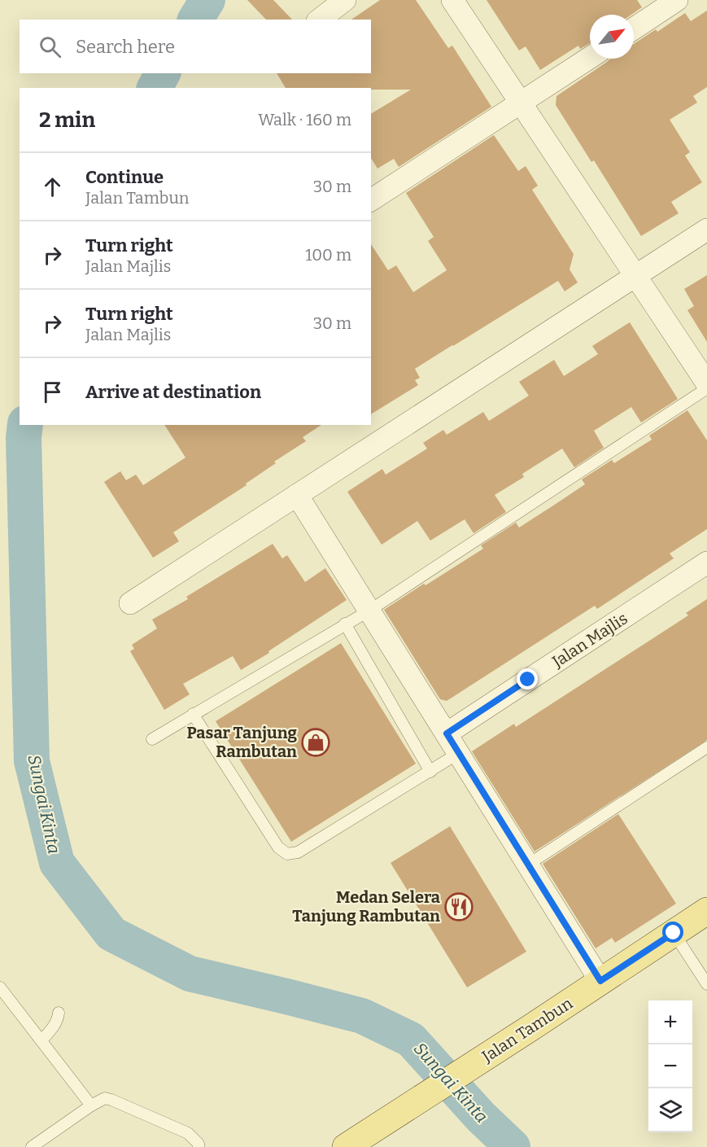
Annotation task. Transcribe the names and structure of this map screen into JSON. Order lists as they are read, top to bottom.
{
  "streets": {
    "main road": ["Jalan Tambun"],
    "street": ["Jalan Majlis"]
  },
  "water": ["Sungai Kinta"],
  "places": {
    "shop": ["Pasar Tanjung Rambutan"],
    "restaurant": ["Medan Selera Tanjung Rambutan"]
  },
  "north": "top right",
  "page": {
    "search": "Search here",
    "heading": ["2 min", "Walk · 160 m"],
    "list": [
      ["Continue", "Jalan Tambun", "30 m"],
      ["Turn right", "Jalan Majlis", "100 m"],
      ["Turn right", "Jalan Majlis", "30 m"],
      "Arrive at destination"
    ],
    "map_buttons": ["+", "−"]
  }
}
